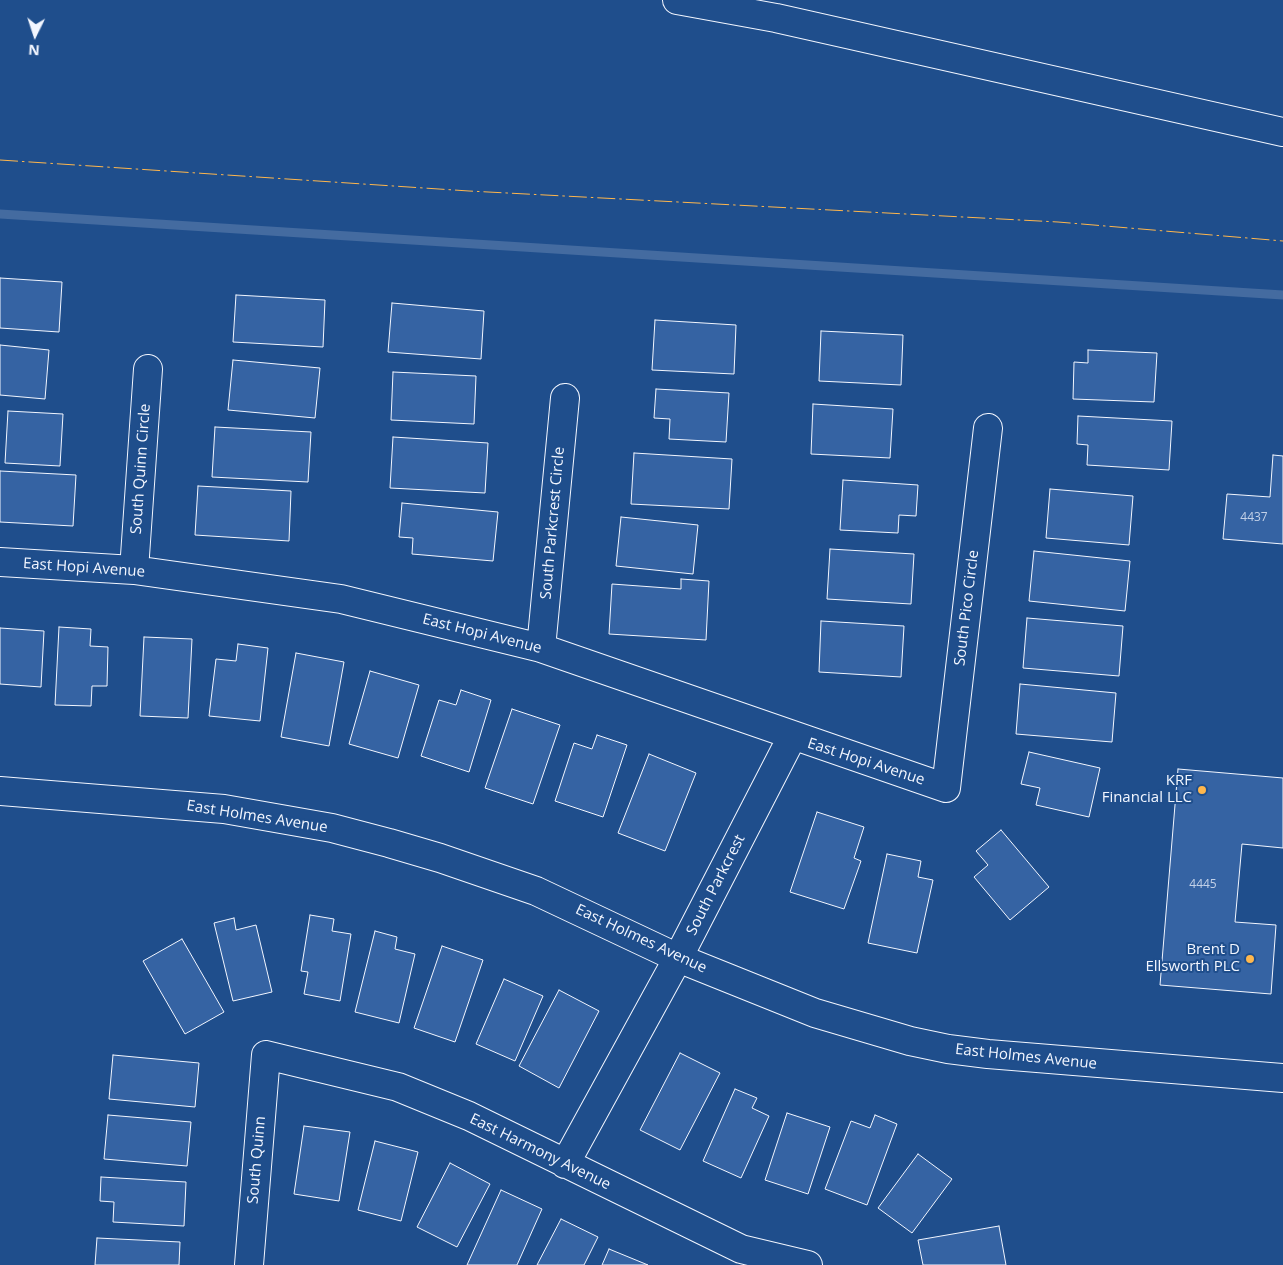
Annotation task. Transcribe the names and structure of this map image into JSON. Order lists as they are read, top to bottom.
{
  "streets": {
    "main road": [
      "South Quinn Circle",
      "South Parkcrest Circle",
      "East Hopi Avenue",
      "South Pico Circle",
      "East Holmes Avenue",
      "South Parkcrest",
      "East Harmony Avenue",
      "South Quinn"
    ]
  },
  "crossings": [
    ["South Quinn Circle", "East Hopi Avenue"],
    ["South Parkcrest Circle", "East Hopi Avenue"],
    ["East Hopi Avenue", "South Pico Circle"],
    ["East Hopi Avenue", "South Parkcrest"],
    ["East Holmes Avenue", "South Parkcrest"],
    ["South Parkcrest", "East Harmony Avenue"],
    ["East Harmony Avenue", "South Quinn"]
  ],
  "places": ["KRF Financial LLC", "Brent D Ellsworth PLC"],
  "house_numbers": ["4437", "4445"],
  "north": "bottom"
}
